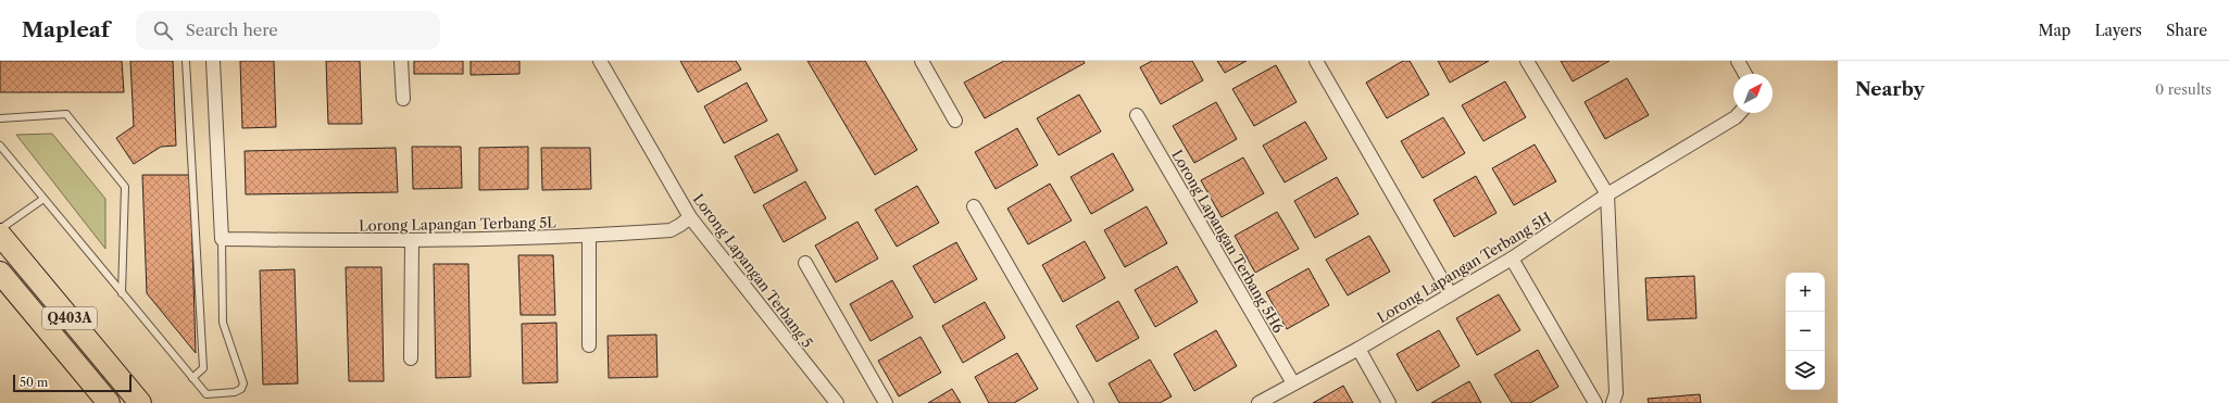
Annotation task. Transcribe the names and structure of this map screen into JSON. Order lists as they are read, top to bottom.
{
  "streets": {
    "highway": ["Q403A"],
    "street": [
      "Lorong Lapangan Terbang 5L",
      "Lorong Lapangan Terbang 5H6",
      "Lorong Lapangan Terbang 5H",
      "Lorong Lapangan Terbang 5"
    ]
  },
  "crossings": [
    ["Lorong Lapangan Terbang 5L", "Lorong Lapangan Terbang 5"],
    ["Lorong Lapangan Terbang 5H6", "Lorong Lapangan Terbang 5H"]
  ],
  "scale_bar": "50 m",
  "north": "top right",
  "page": {
    "header": "Mapleaf",
    "search": "Search here",
    "nav": ["Map", "Layers", "Share"],
    "heading": ["Nearby", "0 results"],
    "map_buttons": ["+", "−"],
    "scale": "50 m"
  }
}
